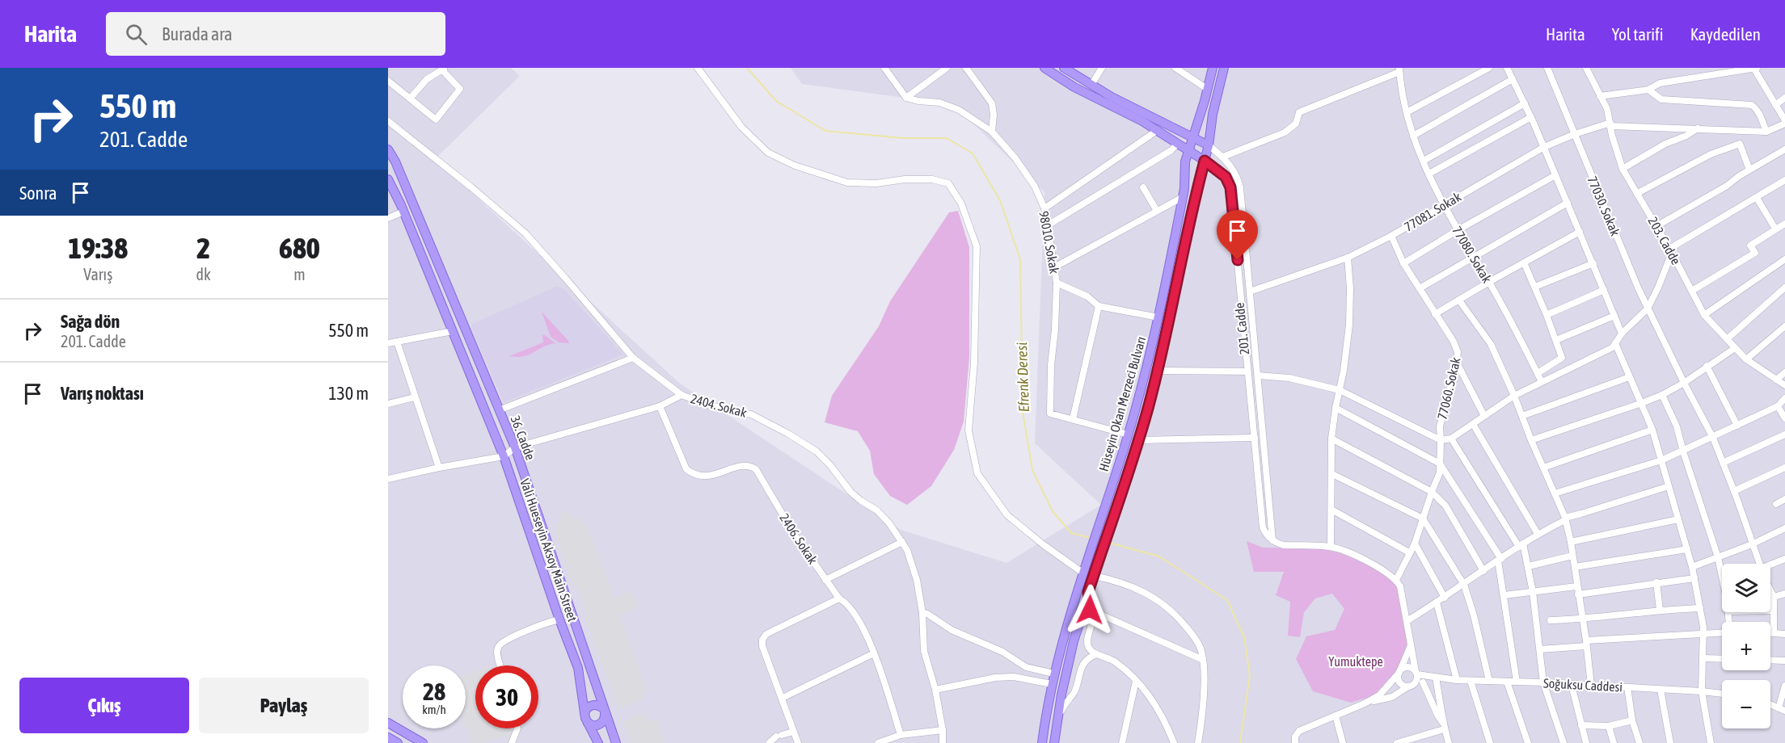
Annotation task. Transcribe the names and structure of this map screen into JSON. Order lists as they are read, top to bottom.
{
  "streets": {
    "main road": [
      "201. Cadde",
      "Hüseyin Okan Merzeci Bulvarı",
      "36. Cadde",
      "Vali Hueseyin Aksoy Main Street"
    ],
    "street": [
      "77030. Sokak",
      "77081. Sokak",
      "203. Cadde",
      "98010. Sokak",
      "77080. Sokak",
      "77060. Sokak",
      "2404. Sokak",
      "2406. Sokak",
      "Soğuksu Caddesi"
    ]
  },
  "crossings": [
    ["77030. Sokak", "77081. Sokak"],
    ["77081. Sokak", "203. Cadde"],
    ["77081. Sokak", "77080. Sokak"],
    ["77081. Sokak", "201. Cadde"],
    ["77081. Sokak", "77060. Sokak"],
    ["201. Cadde", "Hüseyin Okan Merzeci Bulvarı"],
    ["36. Cadde", "Vali Hueseyin Aksoy Main Street"]
  ],
  "water": ["Efrenk Deresi"],
  "parks": ["Yumuktepe"],
  "page": {
    "header": "Harita",
    "search": "Burada ara",
    "nav": ["Harita", "Yol tarifi", "Kaydedilen"],
    "turn": ["550 m", "201. Cadde"],
    "then": "Sonra",
    "eta": [
      "19:38",
      "Varış",
      "2",
      "dk",
      "680",
      "m"
    ],
    "list": [
      {
        "name": "Sağa dön",
        "note": "201. Cadde",
        "value": "550 m"
      },
      {
        "name": "Varış noktası",
        "value": "130 m"
      }
    ],
    "map_buttons": ["+", "−"],
    "speed": "28 km/h",
    "limit": "30",
    "buttons": ["Çıkış", "Paylaş"]
  }
}
